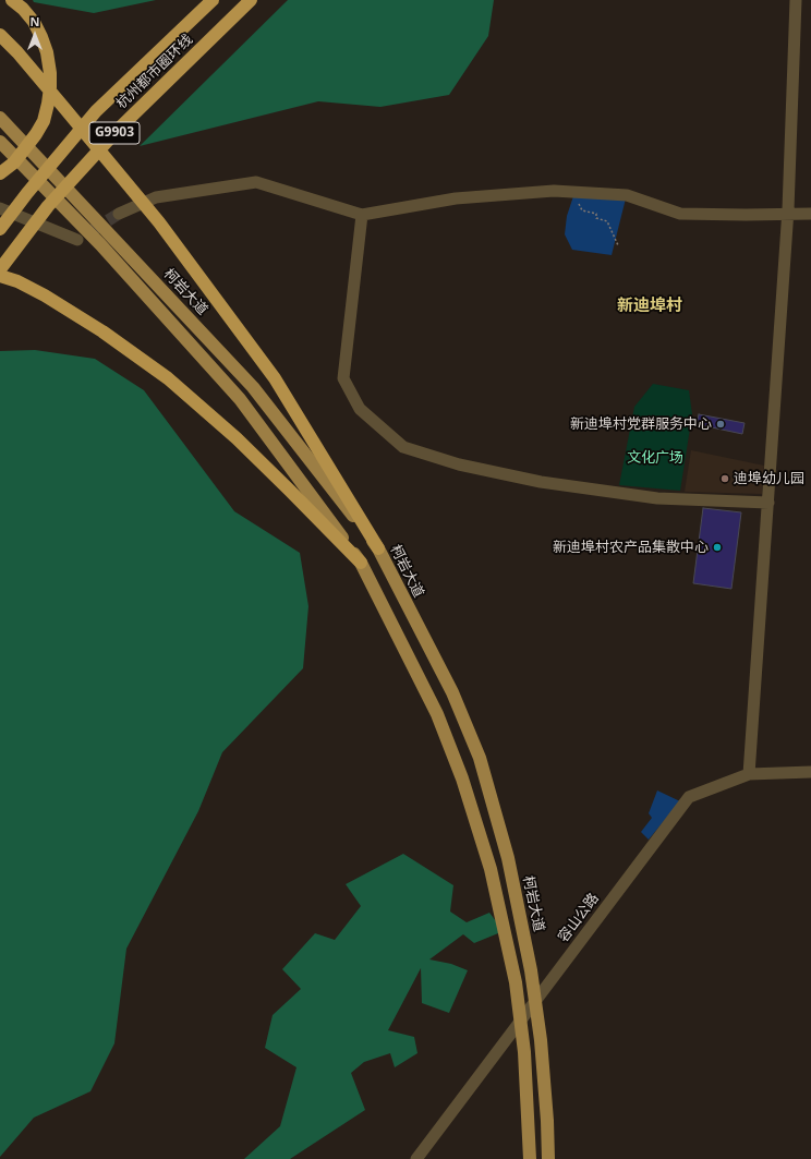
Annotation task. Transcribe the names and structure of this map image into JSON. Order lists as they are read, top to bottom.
{
  "streets": {
    "highway": ["杭州都市圈环线", "G9903"],
    "main road": ["柯岩大道"],
    "street": ["容山公路"]
  },
  "districts": ["新迪埠村"],
  "parks": ["文化广场"],
  "places": ["新迪埠村党群服务中心", "迪埠幼儿园", "新迪埠村农产品集散中心"],
  "north": "top"
}
